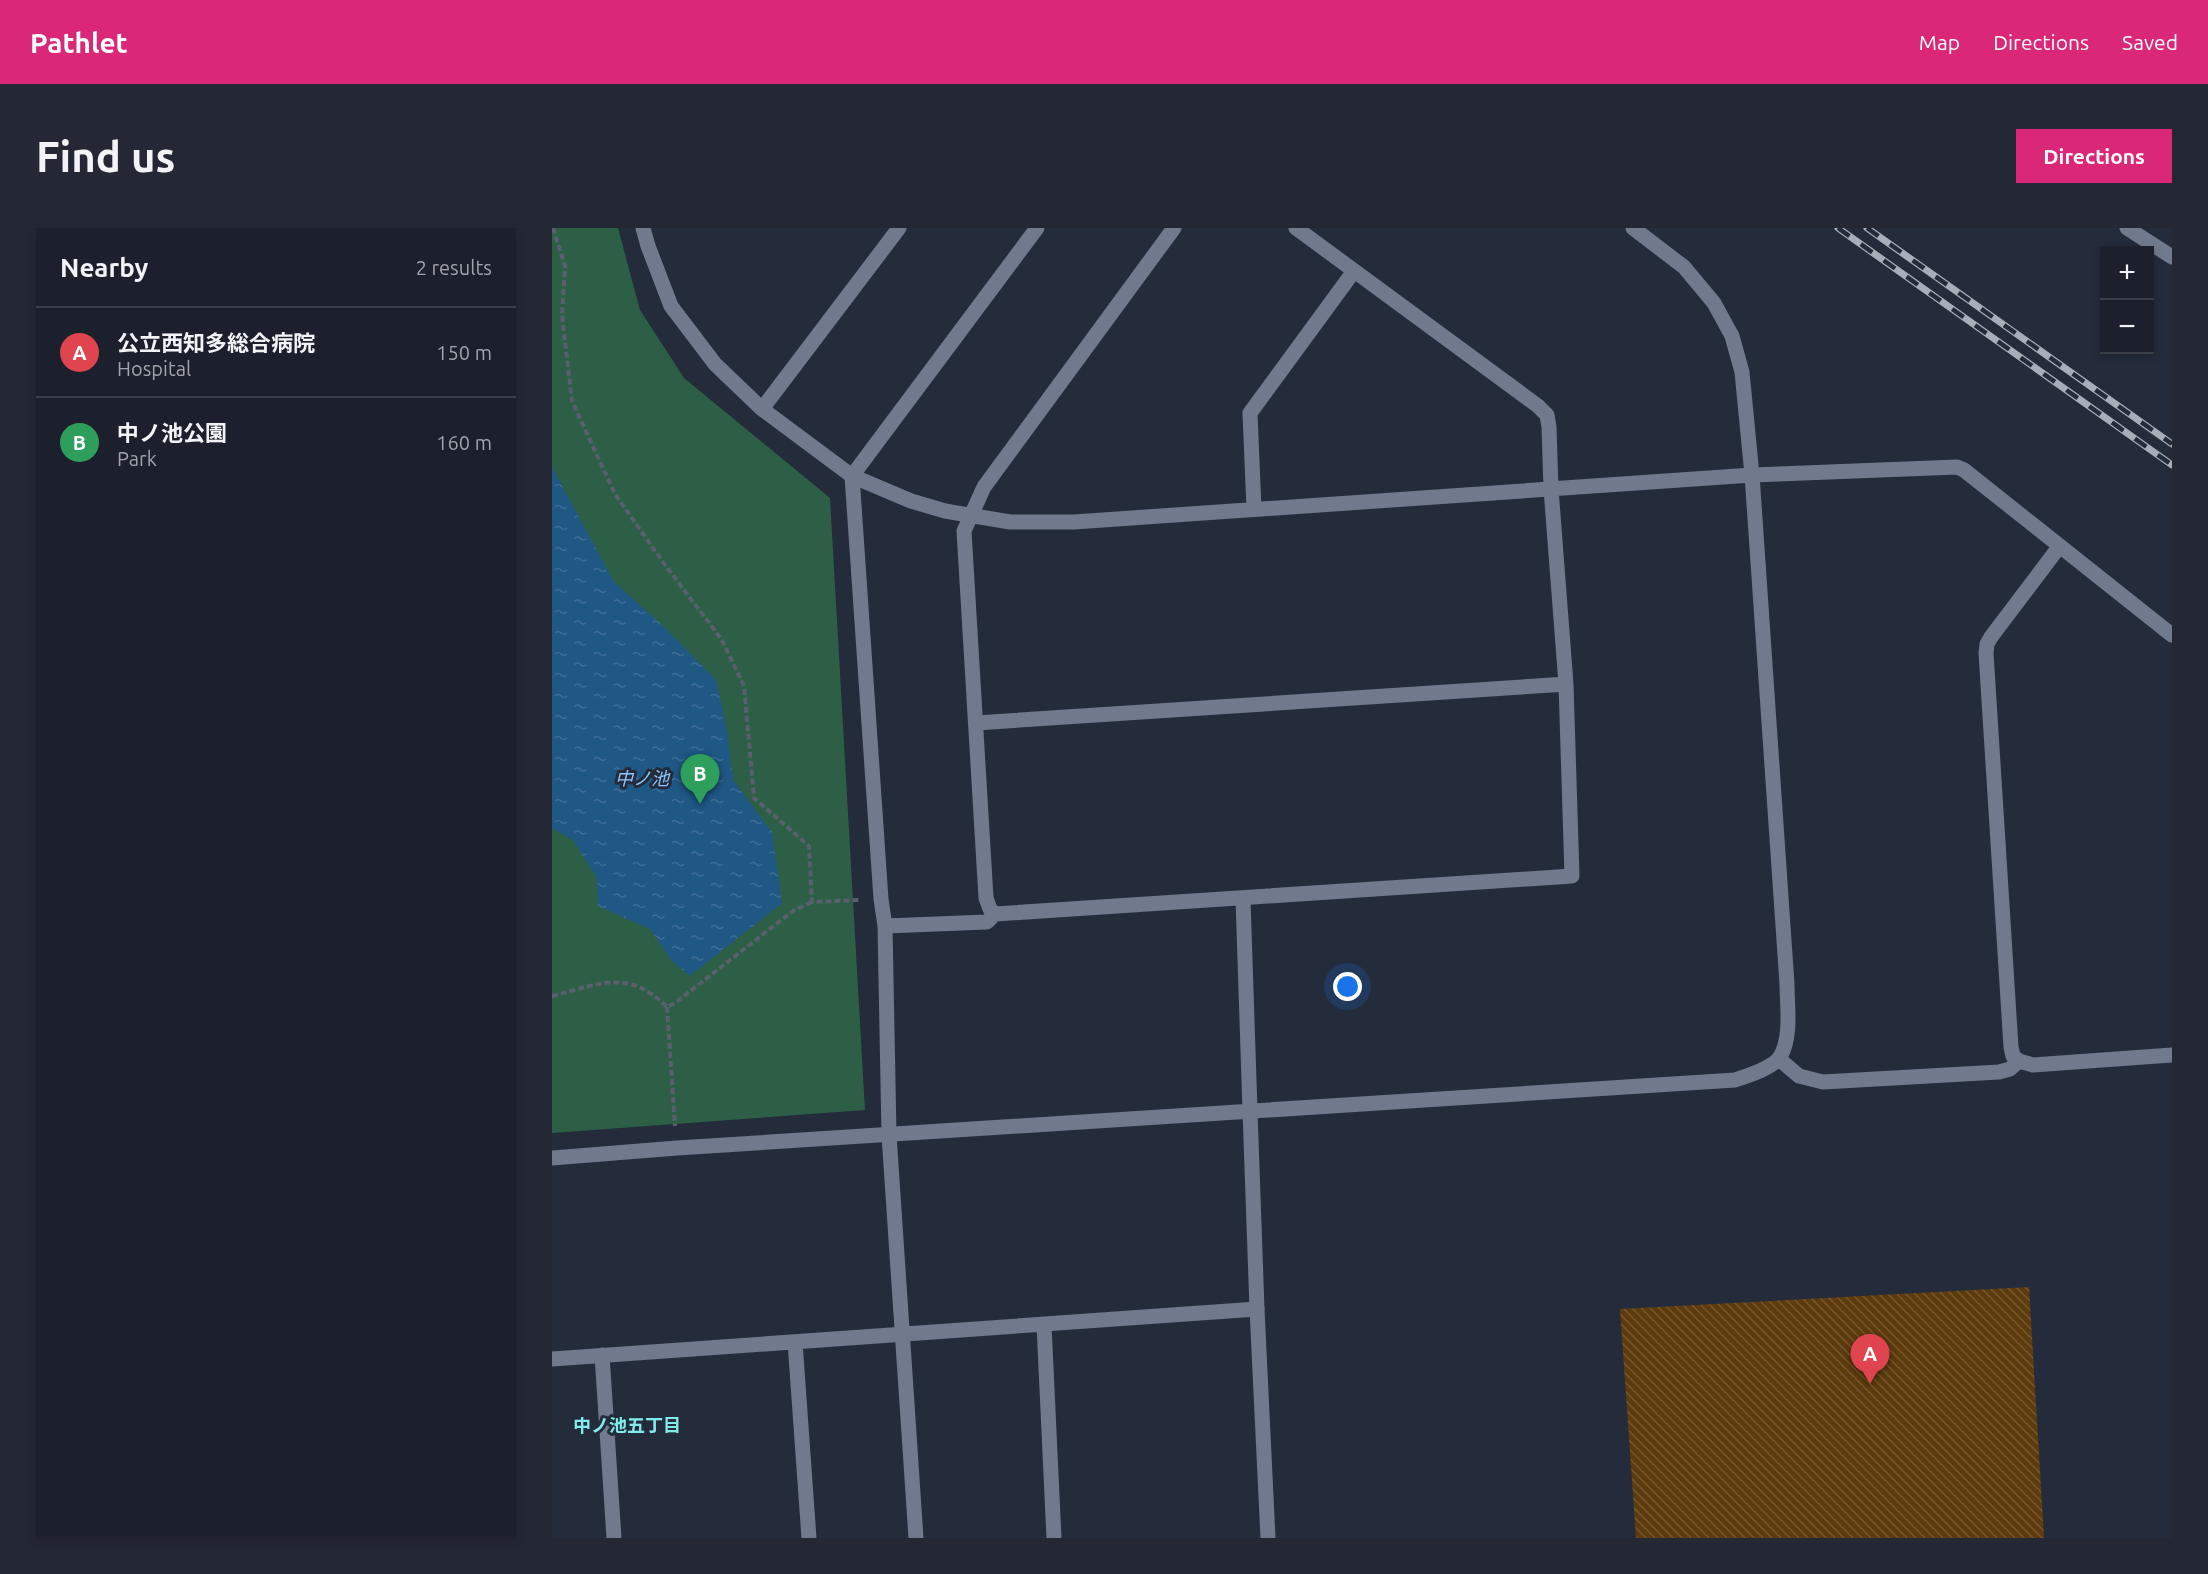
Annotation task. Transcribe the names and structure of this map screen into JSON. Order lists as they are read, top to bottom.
{
  "districts": ["中ノ池五丁目"],
  "water": ["中ノ池"],
  "page": {
    "header": "Pathlet",
    "nav": ["Map", "Directions", "Saved"],
    "buttons": "Directions",
    "title": "Find us",
    "heading": ["Nearby", "2 results"],
    "map_buttons": ["+", "−"],
    "list": [
      {
        "mark": "A",
        "name": "公立西知多総合病院",
        "note": "Hospital",
        "value": "150 m"
      },
      {
        "mark": "B",
        "name": "中ノ池公園",
        "note": "Park",
        "value": "160 m"
      }
    ],
    "pins": ["B", "A"]
  }
}
